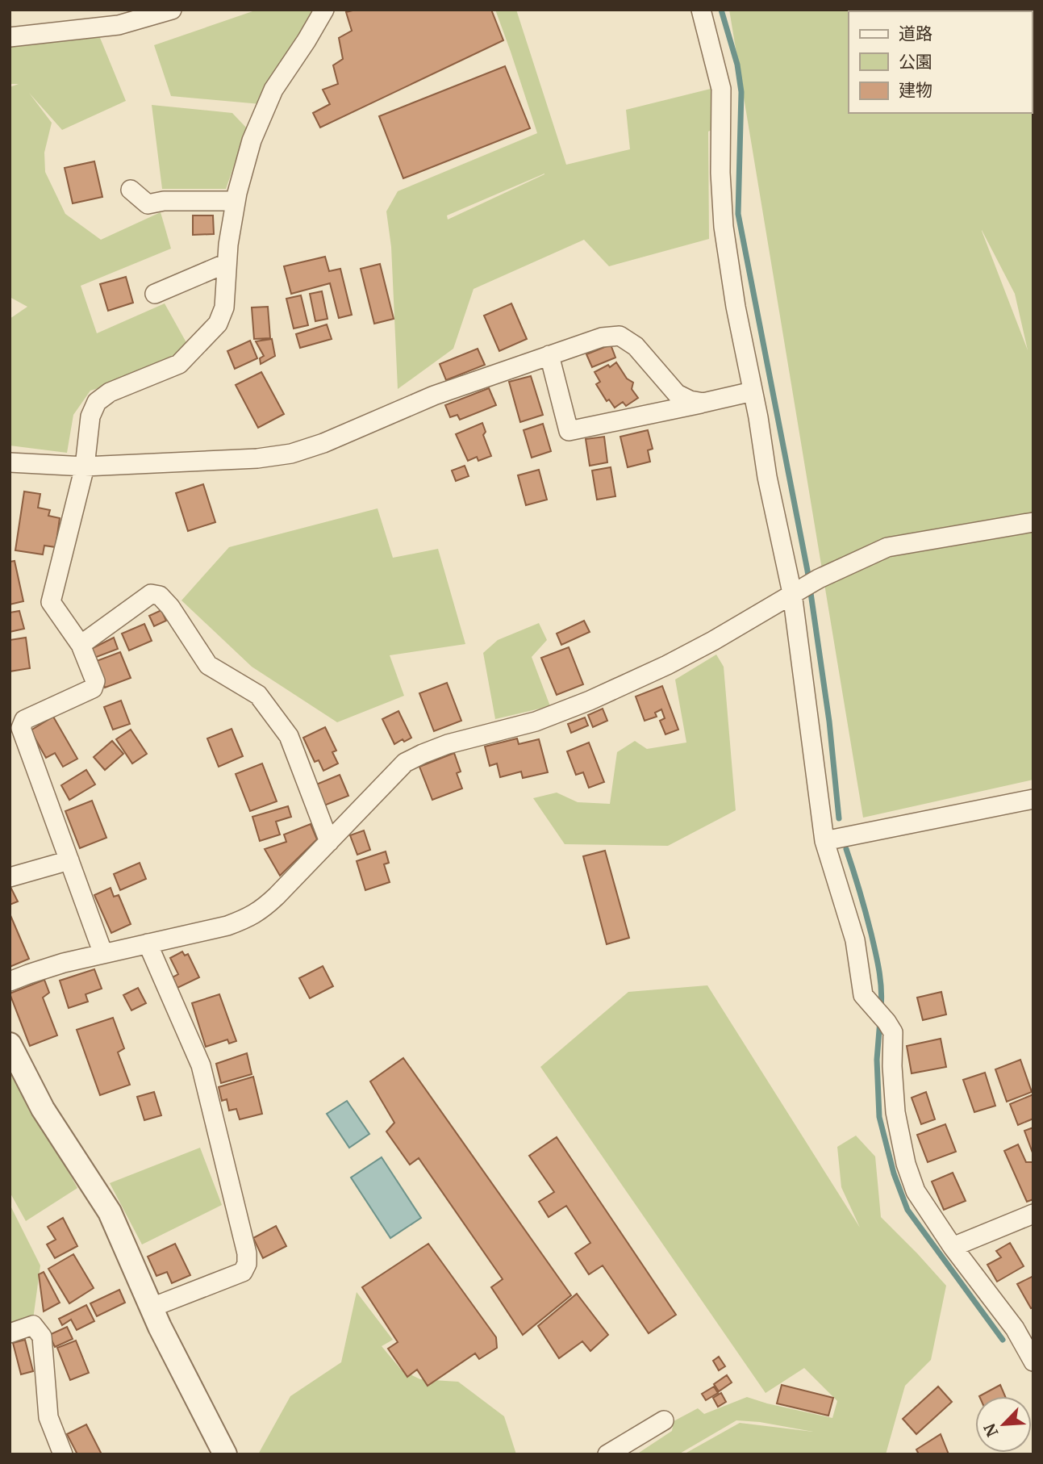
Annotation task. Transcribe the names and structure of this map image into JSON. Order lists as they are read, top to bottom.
{
  "legend": ["道路", "公園", "建物"],
  "north": "bottom left"
}
